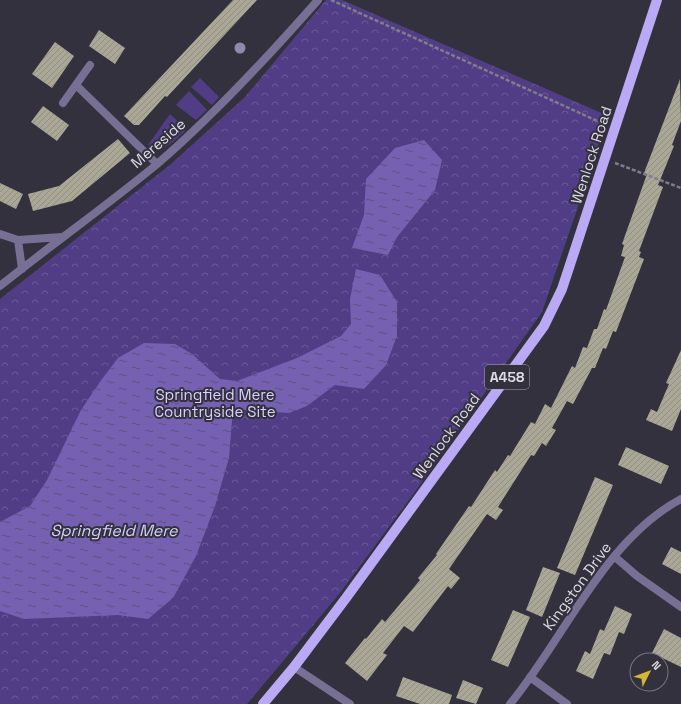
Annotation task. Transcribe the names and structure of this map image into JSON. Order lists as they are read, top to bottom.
{
  "streets": {
    "main road": ["Wenlock Road", "A458"],
    "street": ["Mereside", "Kingston Drive"]
  },
  "water": ["Springfield Mere"],
  "parks": ["Springfield Mere Countryside Site"],
  "north": "top right"
}
